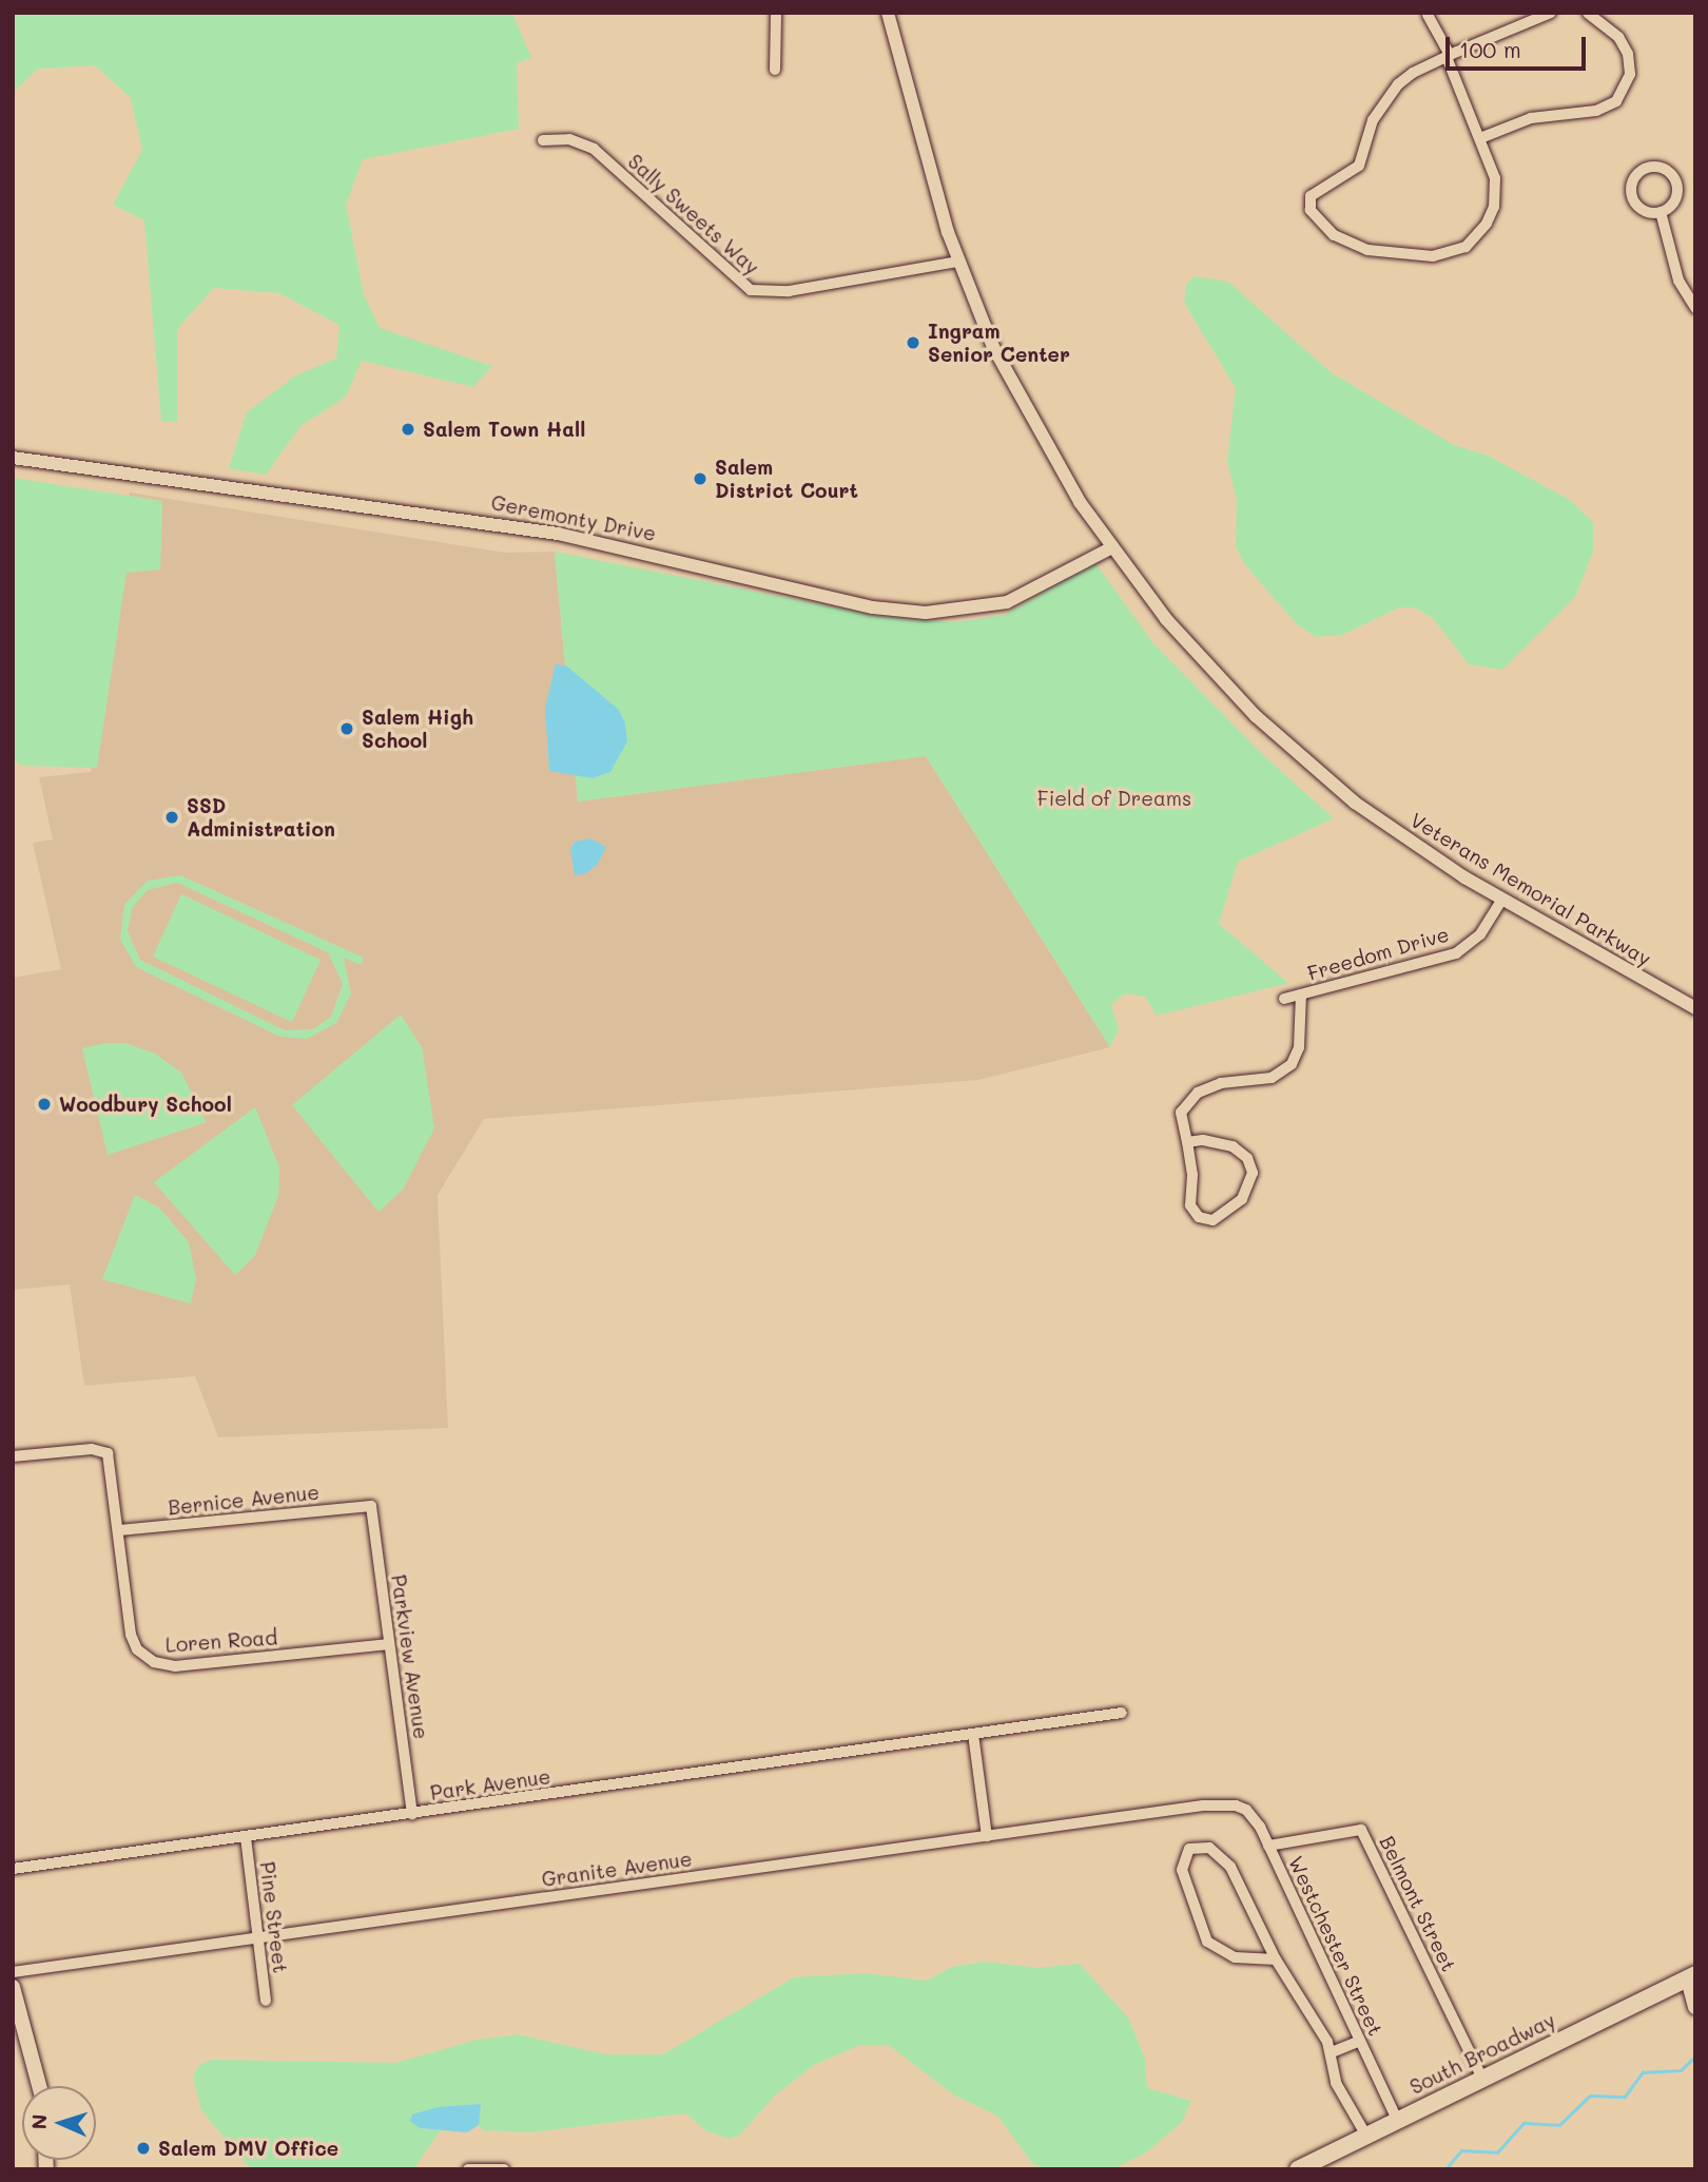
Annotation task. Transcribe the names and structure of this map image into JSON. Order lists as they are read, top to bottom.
{
  "streets": {
    "main road": ["South Broadway"],
    "street": [
      "Sally Sweets Way",
      "Geremonty Drive",
      "Veterans Memorial Parkway",
      "Freedom Drive",
      "Bernice Avenue",
      "Loren Road",
      "Parkview Avenue",
      "Park Avenue",
      "Granite Avenue",
      "Belmont Street",
      "Pine Street",
      "Westchester Street"
    ]
  },
  "crossings": [
    ["Sally Sweets Way", "Veterans Memorial Parkway"],
    ["Geremonty Drive", "Veterans Memorial Parkway"],
    ["Veterans Memorial Parkway", "Freedom Drive"],
    ["Bernice Avenue", "Loren Road"],
    ["Bernice Avenue", "Parkview Avenue"],
    ["Loren Road", "Parkview Avenue"],
    ["Parkview Avenue", "Park Avenue"],
    ["Park Avenue", "Pine Street"],
    ["Granite Avenue", "Pine Street"],
    ["Granite Avenue", "Westchester Street"],
    ["Belmont Street", "Westchester Street"],
    ["Belmont Street", "South Broadway"],
    ["Westchester Street", "South Broadway"]
  ],
  "parks": ["Field of Dreams"],
  "places": [
    "Ingram Senior Center",
    "Salem Town Hall",
    "Salem District Court",
    "Salem High School",
    "SSD Administration",
    "Woodbury School",
    "Salem DMV Office"
  ],
  "scale_bar": "100 m",
  "north": "left"
}
